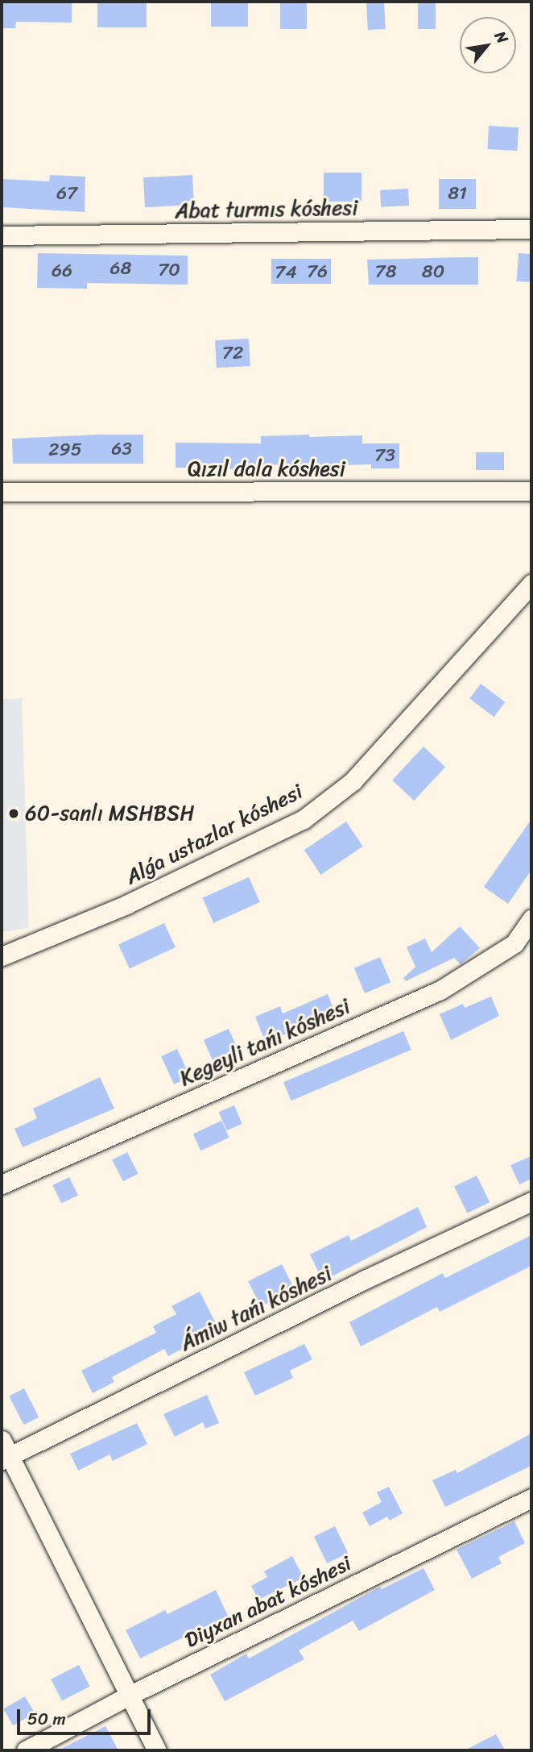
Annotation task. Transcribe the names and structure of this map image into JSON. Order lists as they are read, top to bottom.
{
  "streets": {
    "street": [
      "Abat turmıs kóshesi",
      "Qızıl dala kóshesi",
      "Alǵa ustazlar kóshesi",
      "Kegeyli tańı kóshesi",
      "Ámiw tańı kóshesi",
      "Diyxan abat kóshesi"
    ]
  },
  "places": ["60-sanlı MSHBSH"],
  "house_numbers": [
    "67",
    "81",
    "68",
    "70",
    "66",
    "76",
    "78",
    "80",
    "74",
    "72",
    "63",
    "295",
    "73"
  ],
  "scale_bar": "50 m",
  "north": "top right"
}
